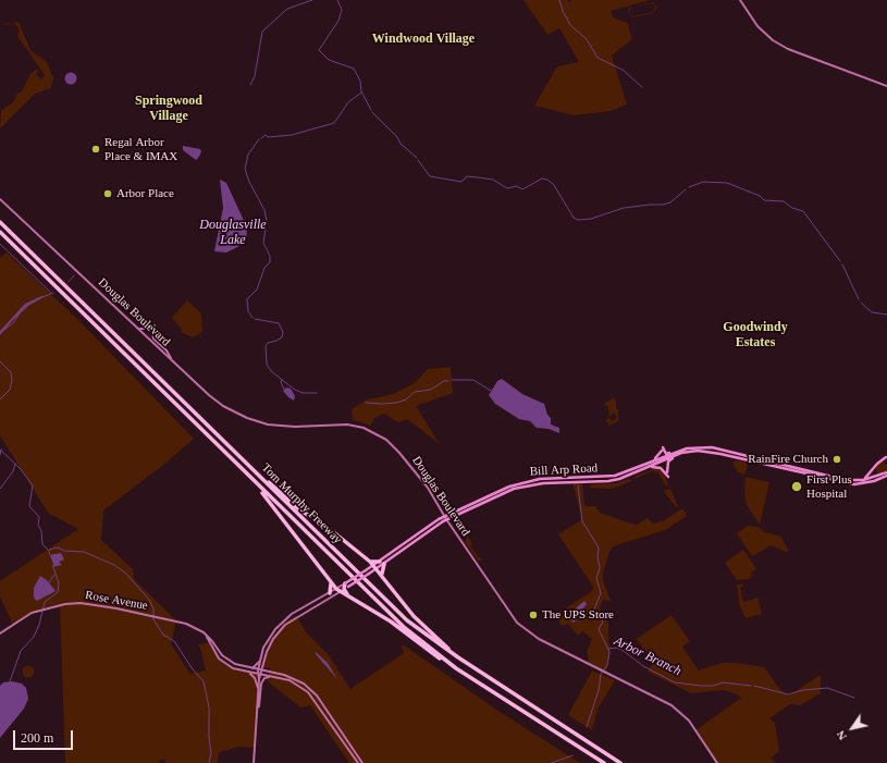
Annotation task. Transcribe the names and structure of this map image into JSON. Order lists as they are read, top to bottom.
{
  "streets": {
    "highway": ["Tom Murphy Freeway"],
    "main road": ["Douglas Boulevard", "Bill Arp Road", "Rose Avenue"]
  },
  "crossings": [
    ["Douglas Boulevard", "Bill Arp Road"],
    ["Bill Arp Road", "Rose Avenue"]
  ],
  "districts": ["Windwood Village", "Springwood Village", "Goodwindy Estates"],
  "water": ["Douglasville Lake", "Arbor Branch"],
  "places": [
    "Regal Arbor Place & IMAX",
    "Arbor Place",
    "RainFire Church",
    "First Plus Hospital",
    "The UPS Store"
  ],
  "scale_bar": "200 m",
  "north": "bottom left"
}
